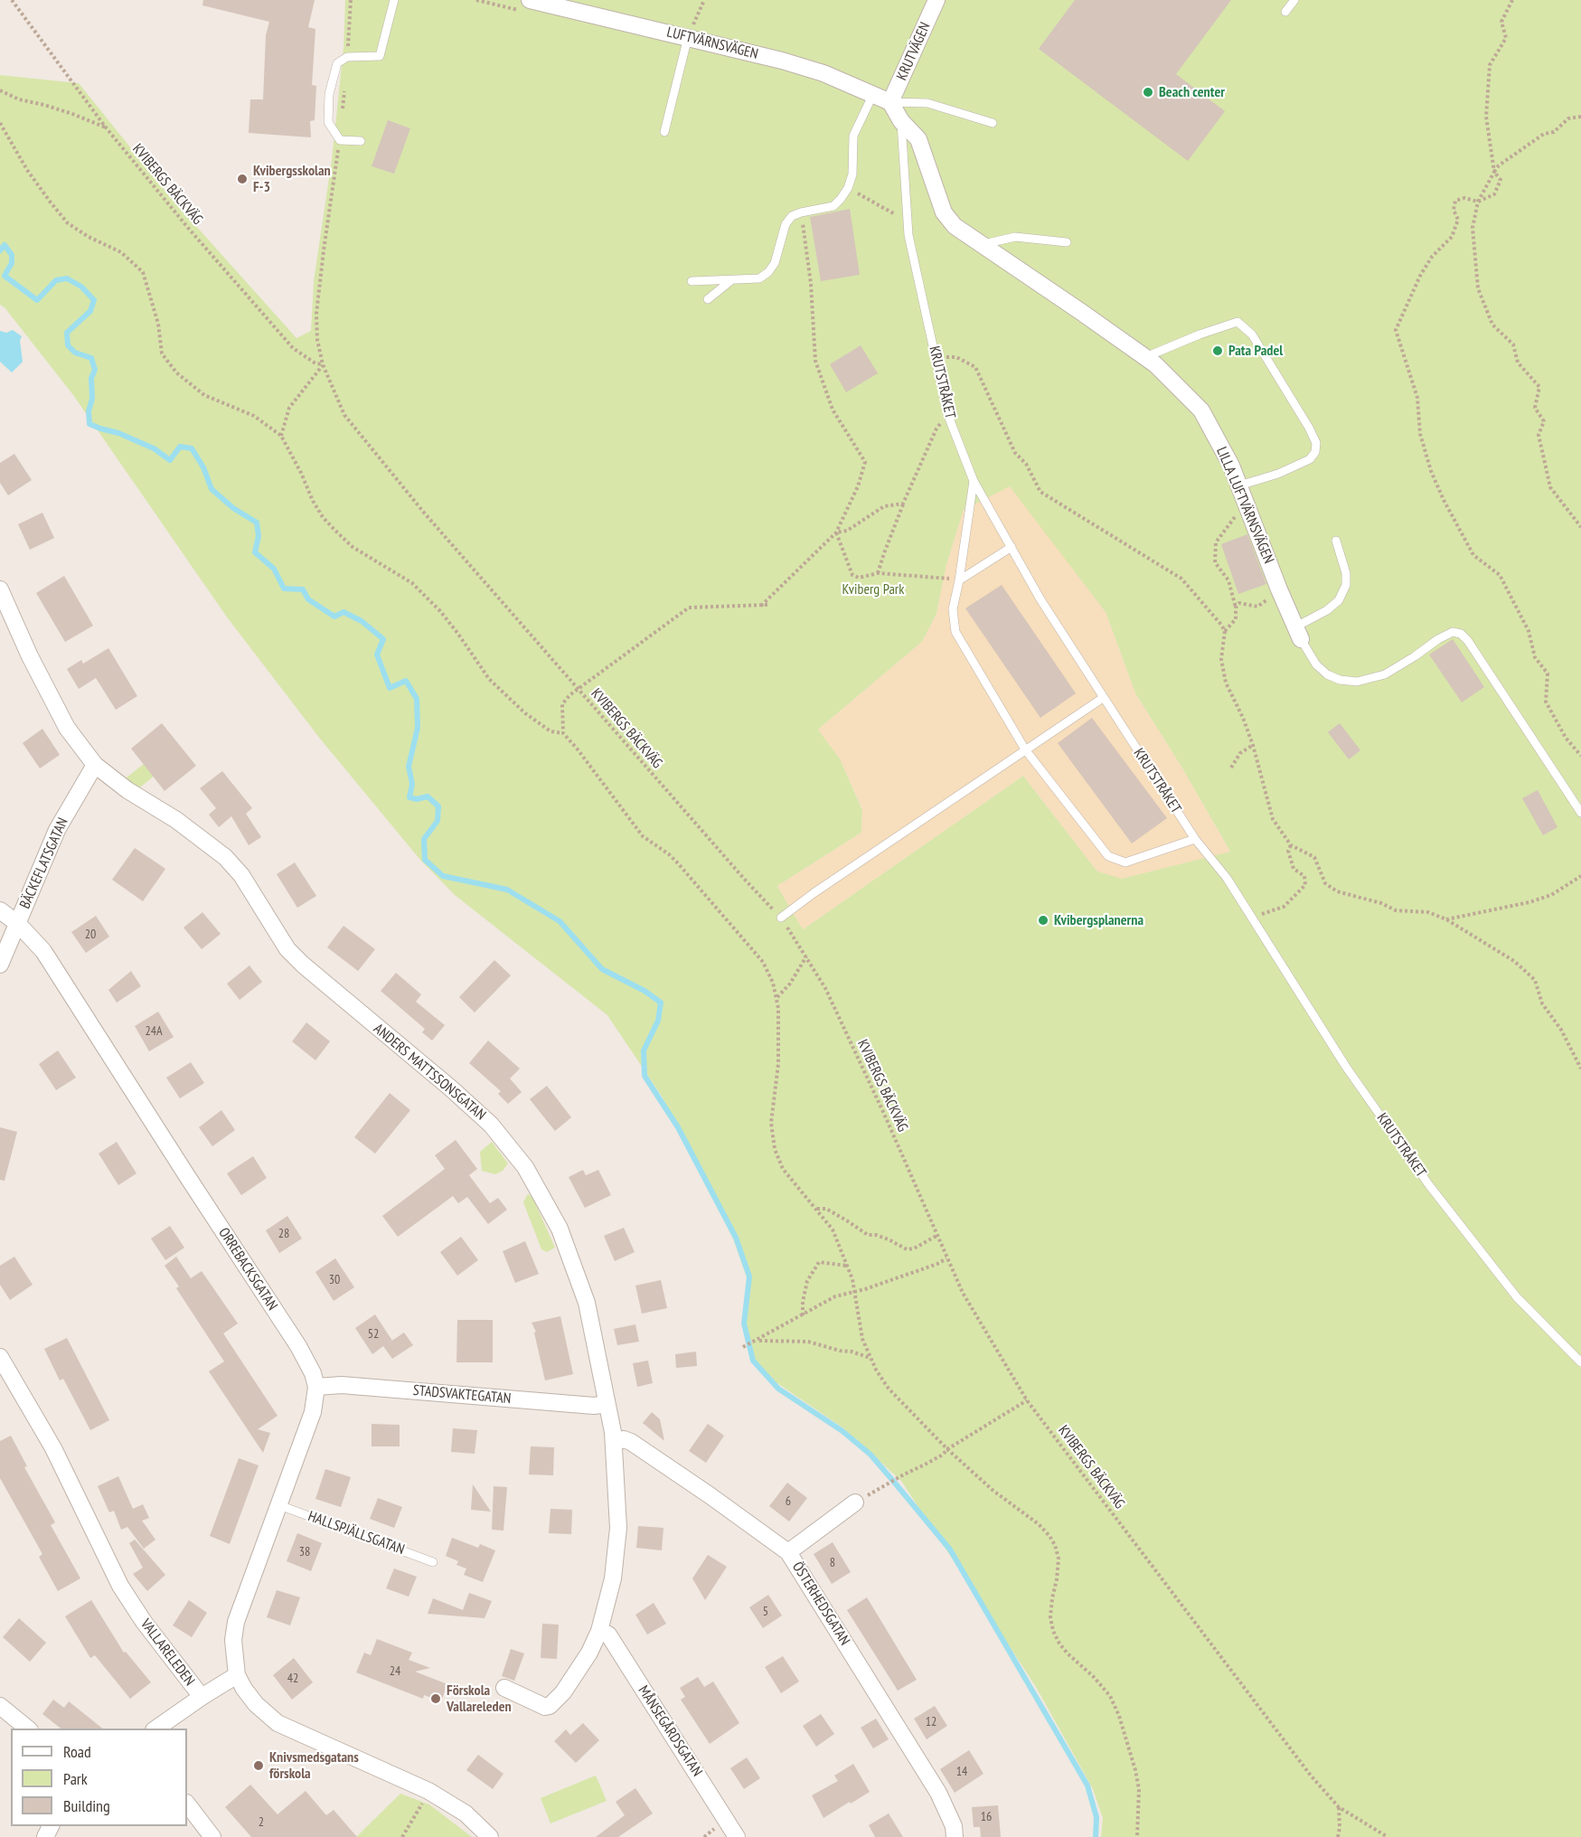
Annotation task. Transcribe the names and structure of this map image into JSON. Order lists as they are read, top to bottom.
{
  "streets": {
    "street": [
      "LUFTVÄRNSVÄGEN",
      "KRUTVÄGEN",
      "LILLA LUFTVÄRNSVÄGEN",
      "BÄCKEFLATSGATAN",
      "ANDERS MATTSSONSGATAN",
      "ORREBACKSGATAN",
      "STADSVAKTEGATAN",
      "ÖSTERHEDSGATAN",
      "VALLARELEDEN",
      "MÅNSEGÅRDSGATAN"
    ],
    "lane": ["KRUTSTRÅKET", "HALLSPJÄLLSGATAN"],
    "path": ["KVIBERGS BÄCKVÄG"]
  },
  "crossings": [
    ["LUFTVÄRNSVÄGEN", "KRUTVÄGEN"],
    ["LUFTVÄRNSVÄGEN", "LILLA LUFTVÄRNSVÄGEN"],
    ["KRUTVÄGEN", "LILLA LUFTVÄRNSVÄGEN"],
    ["KRUTSTRÅKET", "LILLA LUFTVÄRNSVÄGEN"],
    ["BÄCKEFLATSGATAN", "ANDERS MATTSSONSGATAN"],
    ["BÄCKEFLATSGATAN", "ORREBACKSGATAN"],
    ["ANDERS MATTSSONSGATAN", "STADSVAKTEGATAN"],
    ["ANDERS MATTSSONSGATAN", "ÖSTERHEDSGATAN"],
    ["ANDERS MATTSSONSGATAN", "MÅNSEGÅRDSGATAN"],
    ["ORREBACKSGATAN", "STADSVAKTEGATAN"]
  ],
  "parks": ["Kviberg Park"],
  "places": [
    "Beach center",
    "Kvibergsskolan F-3",
    "Pata Padel",
    "Kvibergsplanerna",
    "Förskola Vallareleden",
    "Knivsmedsgatans förskola"
  ],
  "house_numbers": [
    "20",
    "24A",
    "28",
    "30",
    "52",
    "6",
    "38",
    "8",
    "5",
    "24",
    "42",
    "12",
    "14",
    "16",
    "2"
  ],
  "legend": ["Road", "Park", "Building"]
}
